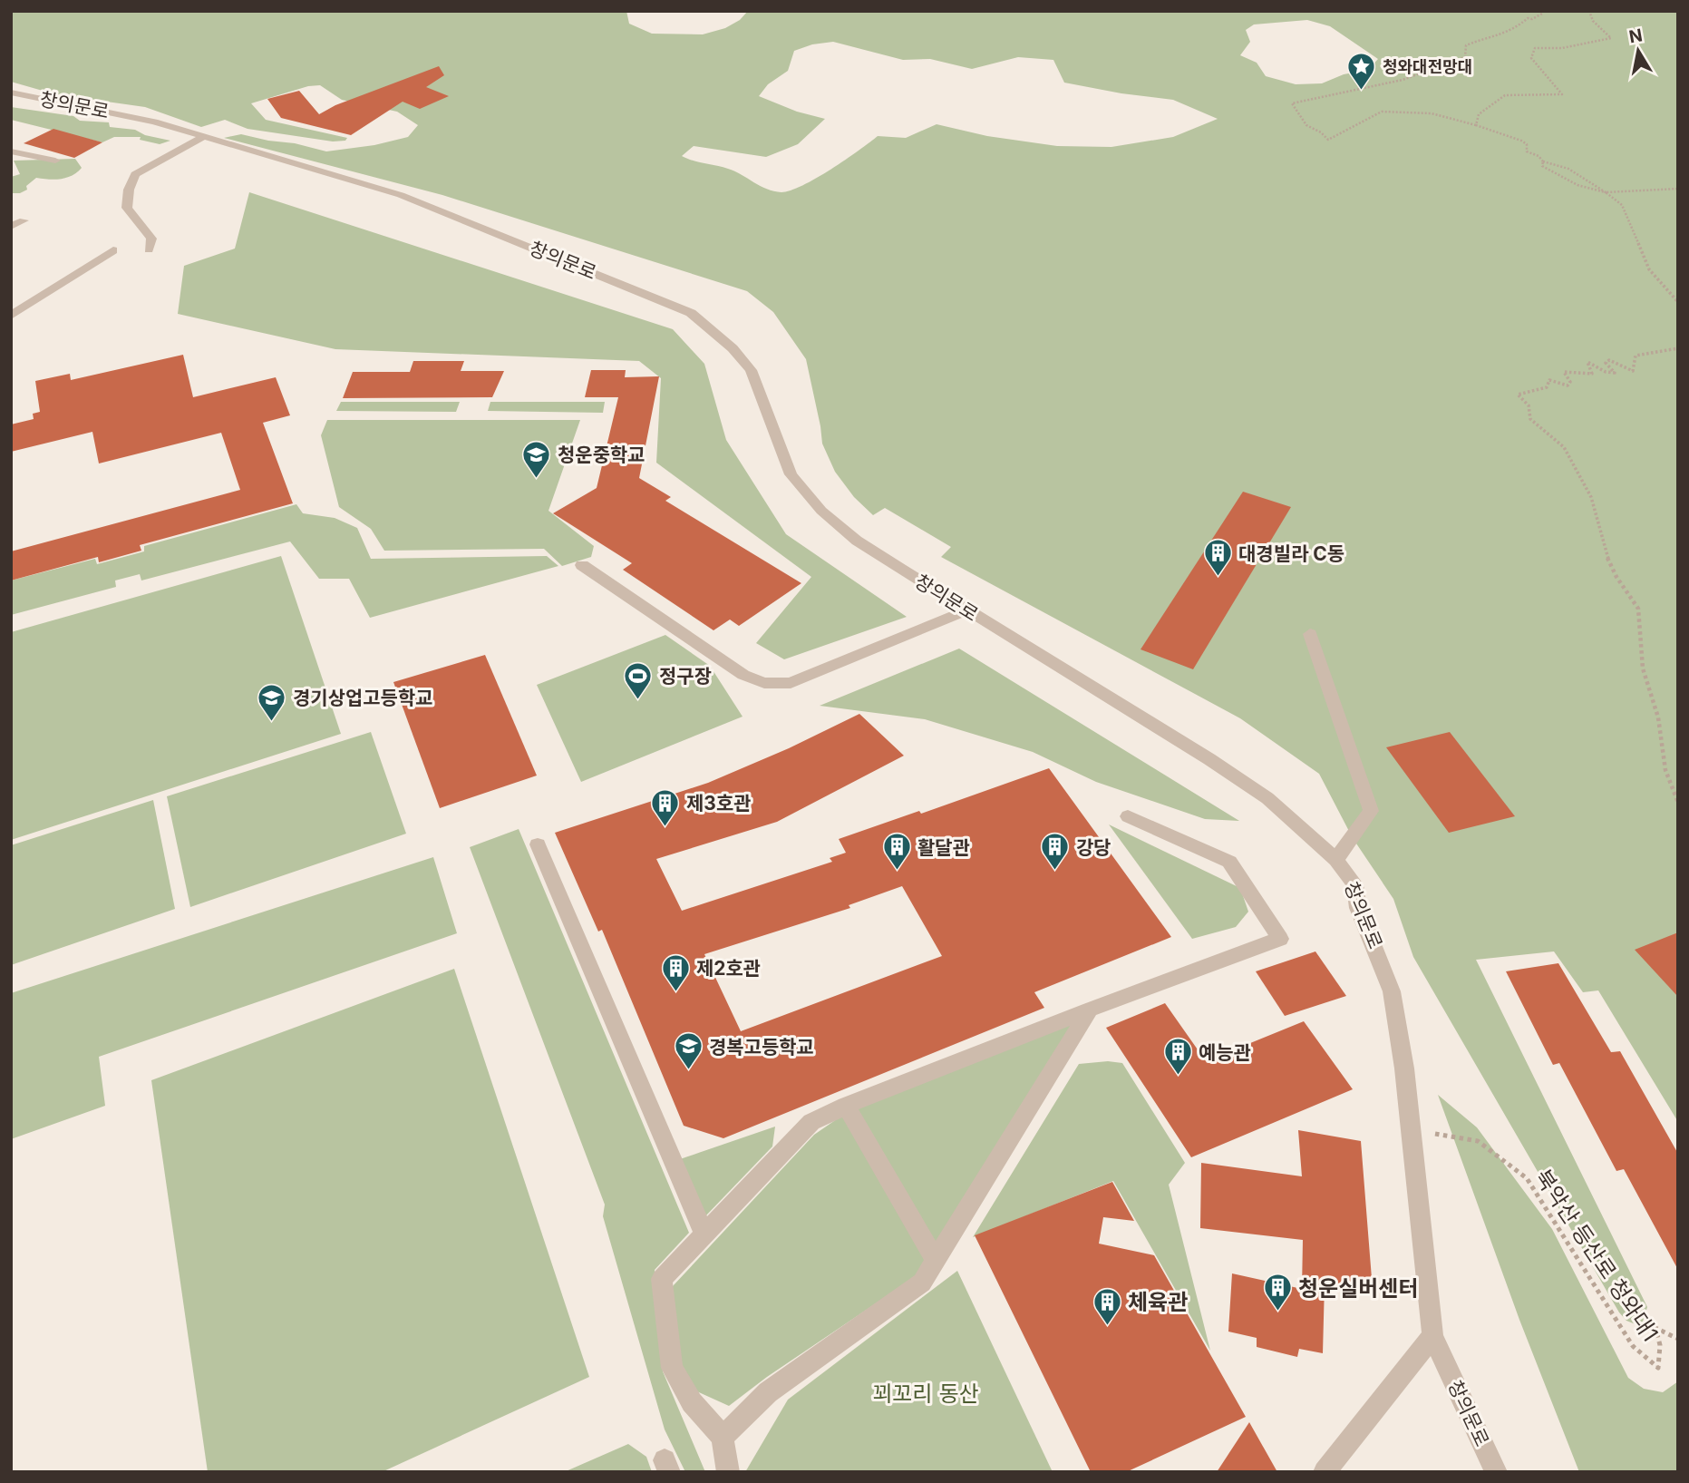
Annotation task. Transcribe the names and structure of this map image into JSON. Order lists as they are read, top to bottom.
{
  "streets": {
    "street": ["창의문로"],
    "path": ["북악산 등산로 청와대1"]
  },
  "crossings": [
    ["창의문로", "북악산 등산로 청와대1"]
  ],
  "parks": ["꾀꼬리 동산"],
  "places": {
    "place": ["청와대전망대"],
    "school or university": ["청운중학교", "경기상업고등학교", "경복고등학교"],
    "building": [
      "대경빌라 C동",
      "제3호관",
      "활달관",
      "강당",
      "제2호관",
      "예능관",
      "청운실버센터",
      "체육관"
    ],
    "sports": ["정구장"]
  },
  "north": "top"
}
